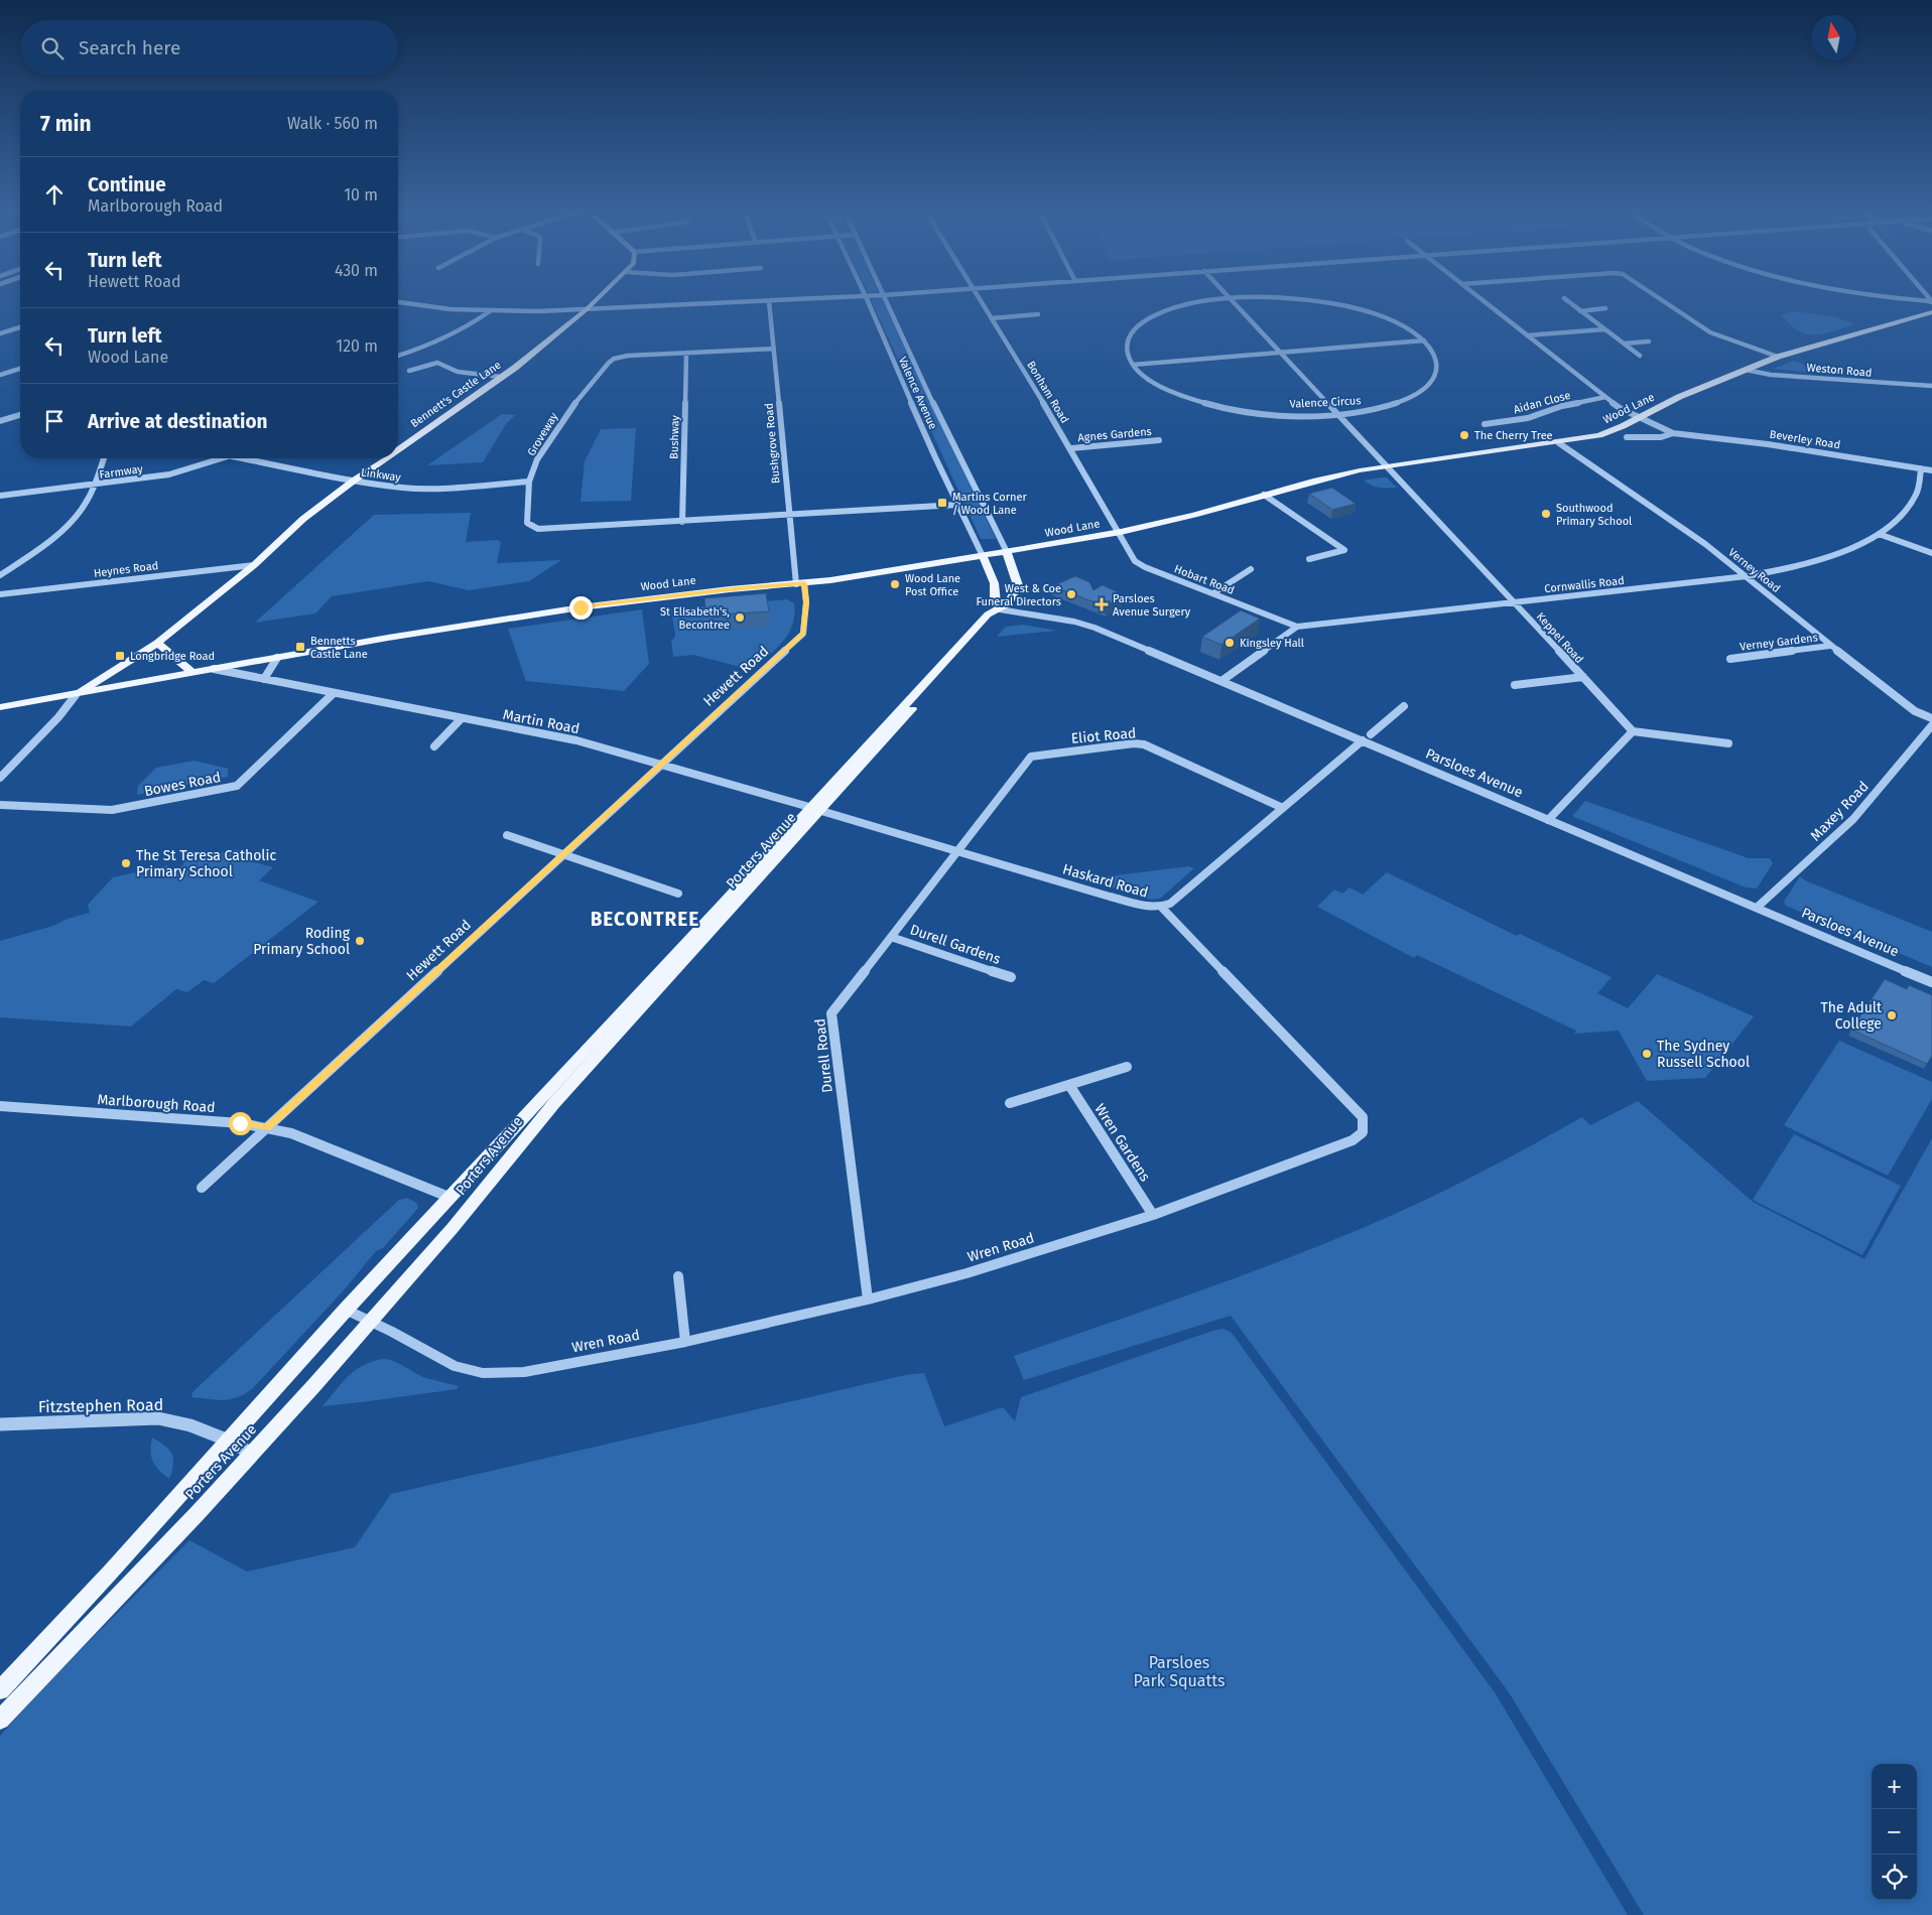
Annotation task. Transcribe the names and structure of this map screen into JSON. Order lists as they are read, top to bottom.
{
  "streets": {
    "main road": ["Bennett's Castle Lane", "Wood Lane", "Porters Avenue"],
    "street": [
      "Weston Road",
      "Bonham Road",
      "Valence Avenue",
      "Valence Circus",
      "Aidan Close",
      "Groveway",
      "Agnes Gardens",
      "Bushway",
      "Beverley Road",
      "Bushgrove Road",
      "Farmway",
      "Linkway",
      "Heynes Road",
      "Verney Road",
      "Hobart Road",
      "Cornwallis Road",
      "Keppel Road",
      "Verney Gardens",
      "Hewett Road",
      "Martin Road",
      "Eliot Road",
      "Parsloes Avenue",
      "Bowes Road",
      "Maxey Road",
      "Haskard Road",
      "Durell Gardens",
      "Durell Road",
      "Marlborough Road",
      "Wren Gardens",
      "Wren Road",
      "Fitzstephen Road"
    ]
  },
  "crossings": [
    ["Weston Road", "Wood Lane"],
    ["Bonham Road", "Wood Lane"],
    ["Bonham Road", "Agnes Gardens"],
    ["Bonham Road", "Hobart Road"],
    ["Valence Avenue", "Wood Lane"],
    ["Valence Avenue", "Groveway"],
    ["Valence Avenue", "Porters Avenue"],
    ["Bennett's Castle Lane", "Linkway"],
    ["Bennett's Castle Lane", "Heynes Road"],
    ["Valence Circus", "Keppel Road"],
    ["Aidan Close", "Beverley Road"],
    ["Wood Lane", "Beverley Road"],
    ["Wood Lane", "Bushgrove Road"],
    ["Wood Lane", "Verney Road"],
    ["Wood Lane", "Hobart Road"],
    ["Wood Lane", "Keppel Road"],
    ["Wood Lane", "Hewett Road"],
    ["Wood Lane", "Martin Road"],
    ["Wood Lane", "Porters Avenue"],
    ["Groveway", "Bushway"],
    ["Groveway", "Bushgrove Road"],
    ["Groveway", "Linkway"],
    ["Beverley Road", "Cornwallis Road"],
    ["Bushgrove Road", "Hewett Road"],
    ["Verney Road", "Cornwallis Road"],
    ["Verney Road", "Verney Gardens"],
    ["Hobart Road", "Cornwallis Road"],
    ["Cornwallis Road", "Keppel Road"],
    ["Cornwallis Road", "Parsloes Avenue"],
    ["Hewett Road", "Martin Road"],
    ["Hewett Road", "Marlborough Road"],
    ["Martin Road", "Bowes Road"],
    ["Martin Road", "Porters Avenue"],
    ["Martin Road", "Haskard Road"],
    ["Eliot Road", "Haskard Road"],
    ["Eliot Road", "Durell Road"],
    ["Parsloes Avenue", "Maxey Road"],
    ["Parsloes Avenue", "Porters Avenue"],
    ["Parsloes Avenue", "Haskard Road"],
    ["Porters Avenue", "Haskard Road"],
    ["Porters Avenue", "Marlborough Road"],
    ["Porters Avenue", "Wren Road"],
    ["Porters Avenue", "Fitzstephen Road"],
    ["Haskard Road", "Durell Road"],
    ["Haskard Road", "Wren Road"],
    ["Durell Gardens", "Durell Road"],
    ["Durell Road", "Wren Road"],
    ["Wren Gardens", "Wren Road"]
  ],
  "districts": ["BECONTREE"],
  "parks": ["Parsloes Park Squatts"],
  "places": {
    "other": [
      "The Cherry Tree",
      "Southwood Primary School",
      "Wood Lane Post Office",
      "West & Coe Funeral Directors",
      "St Elisabeth's, Becontree",
      "Kingsley Hall",
      "The St Teresa Catholic Primary School",
      "Roding Primary School",
      "The Adult College",
      "The Sydney Russell School"
    ],
    "transit": ["Martins Corner / Wood Lane", "Bennetts Castle Lane", "Longbridge Road"],
    "health": ["Parsloes Avenue Surgery"]
  },
  "north": "top",
  "page": {
    "search": "Search here",
    "heading": ["7 min", "Walk · 560 m"],
    "list": [
      ["Continue", "Marlborough Road", "10 m"],
      ["Turn left", "Hewett Road", "430 m"],
      ["Turn left", "Wood Lane", "120 m"],
      "Arrive at destination"
    ],
    "map_buttons": ["+", "−"]
  }
}
